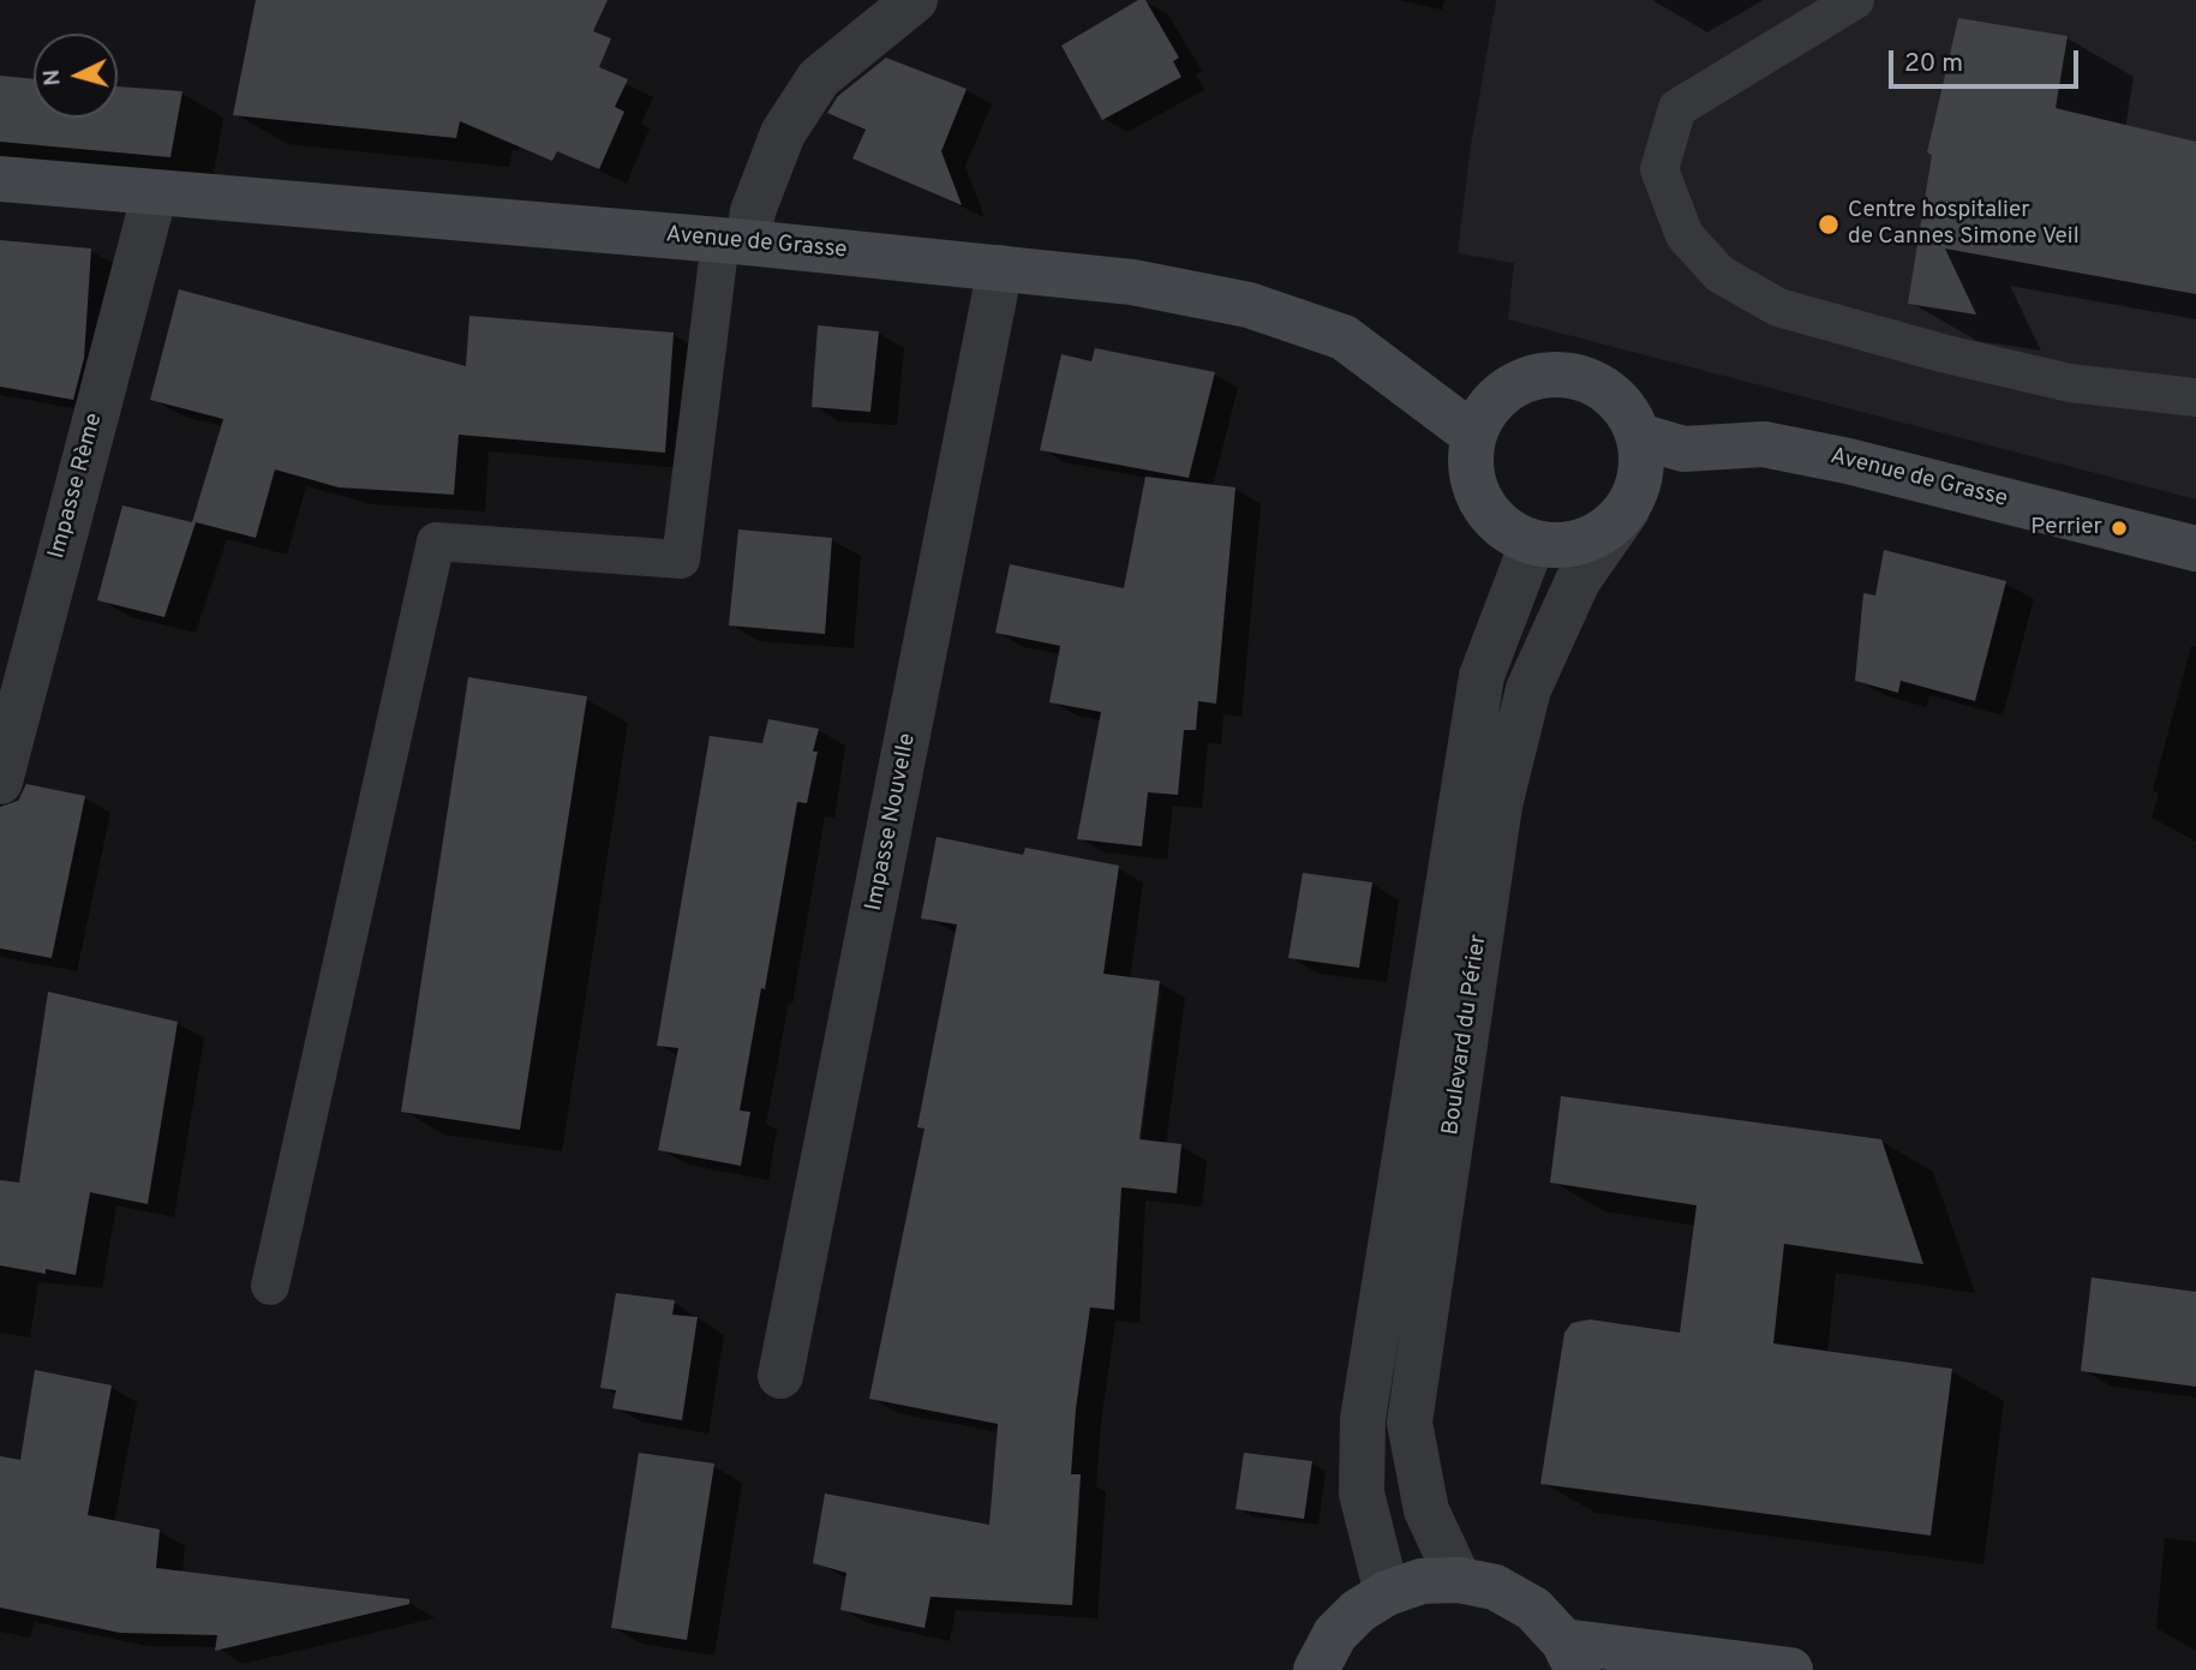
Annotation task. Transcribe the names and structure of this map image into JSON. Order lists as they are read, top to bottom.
{
  "streets": {
    "street": [
      "Avenue de Grasse",
      "Impasse Rème",
      "Impasse Nouvelle",
      "Boulevard du Périer"
    ]
  },
  "crossings": [
    ["Avenue de Grasse", "Impasse Rème"],
    ["Avenue de Grasse", "Impasse Nouvelle"],
    ["Avenue de Grasse", "Boulevard du Périer"]
  ],
  "places": ["Centre hospitalier de Cannes Simone Veil", "Perrier"],
  "scale_bar": "20 m",
  "north": "left"
}
